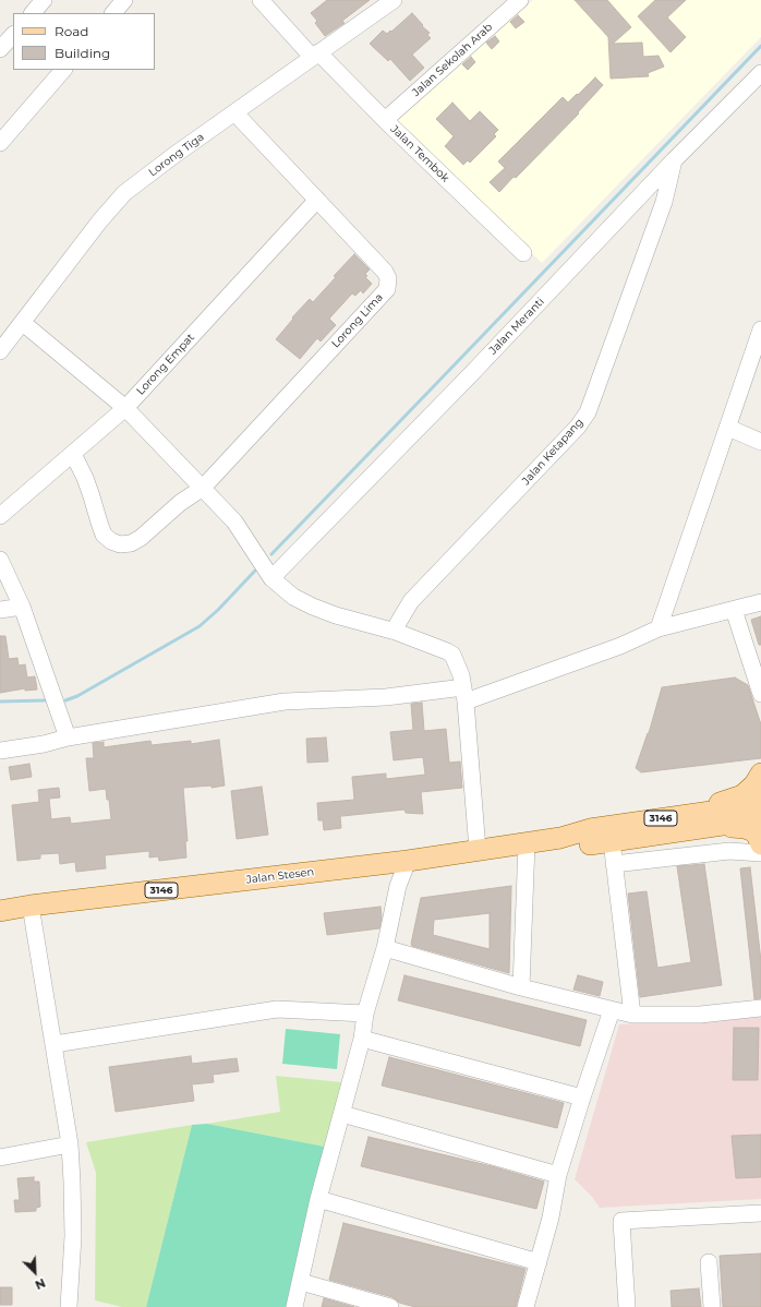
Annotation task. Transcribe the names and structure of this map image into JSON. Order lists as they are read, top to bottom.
{
  "streets": {
    "main road": ["3146", "Jalan Stesen"],
    "street": [
      "Jalan Sekolah Arab",
      "Jalan Tembok",
      "Lorong Tiga",
      "Lorong Lima",
      "Jalan Meranti",
      "Lorong Empat",
      "Jalan Ketapang"
    ]
  },
  "crossings": [
    ["Jalan Sekolah Arab", "Jalan Tembok"],
    ["Jalan Tembok", "Lorong Tiga"],
    ["Lorong Tiga", "Lorong Lima"],
    ["Lorong Lima", "Lorong Empat"],
    ["Jalan Meranti", "Jalan Ketapang"],
    ["3146", "Jalan Stesen"]
  ],
  "legend": ["Road", "Building"],
  "north": "bottom right"
}
